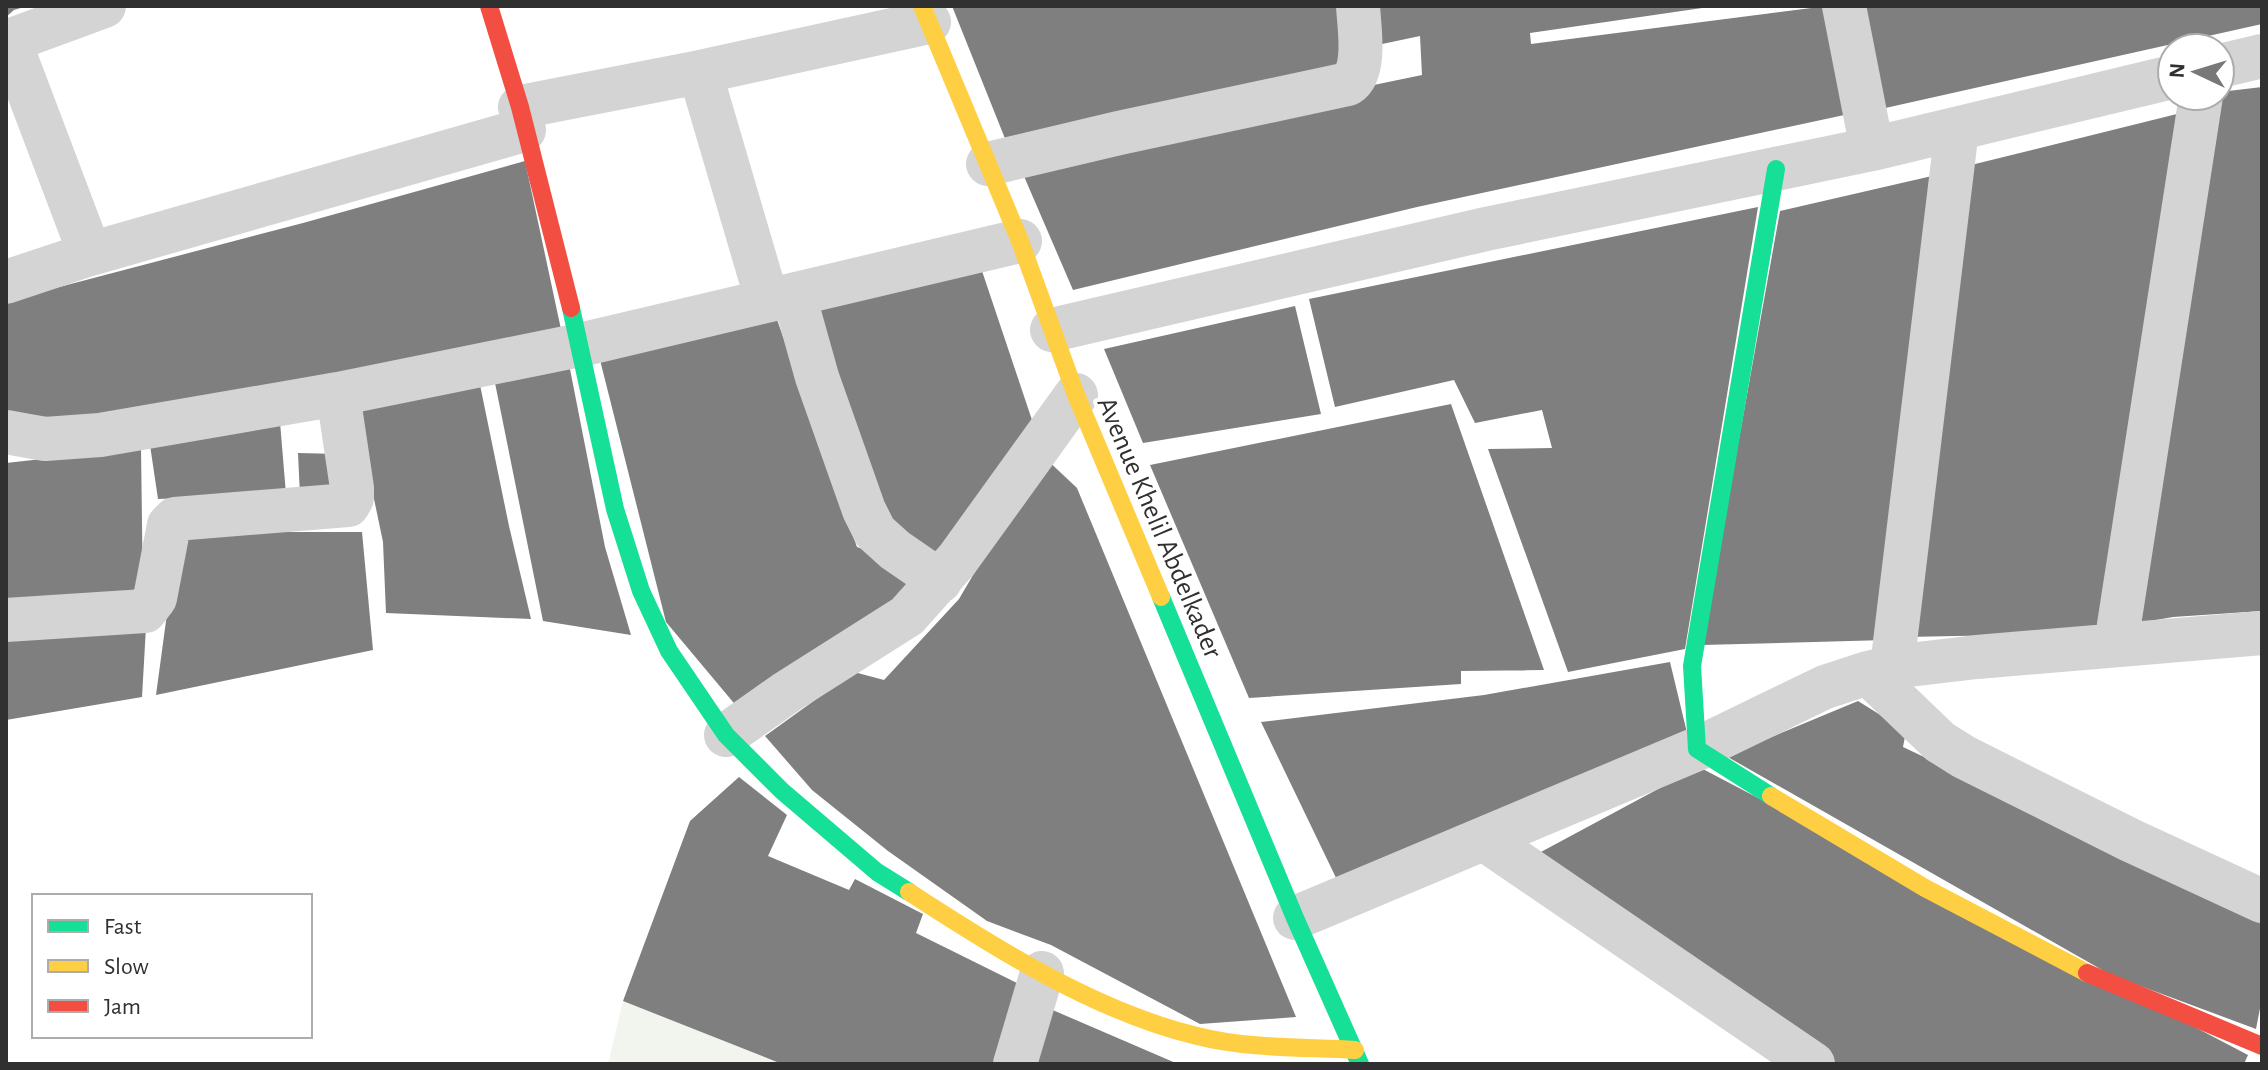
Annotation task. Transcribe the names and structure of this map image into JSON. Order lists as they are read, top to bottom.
{
  "streets": {
    "street": ["Avenue Khelil Abdelkader"]
  },
  "legend": ["Fast", "Slow", "Jam"],
  "north": "left"
}
